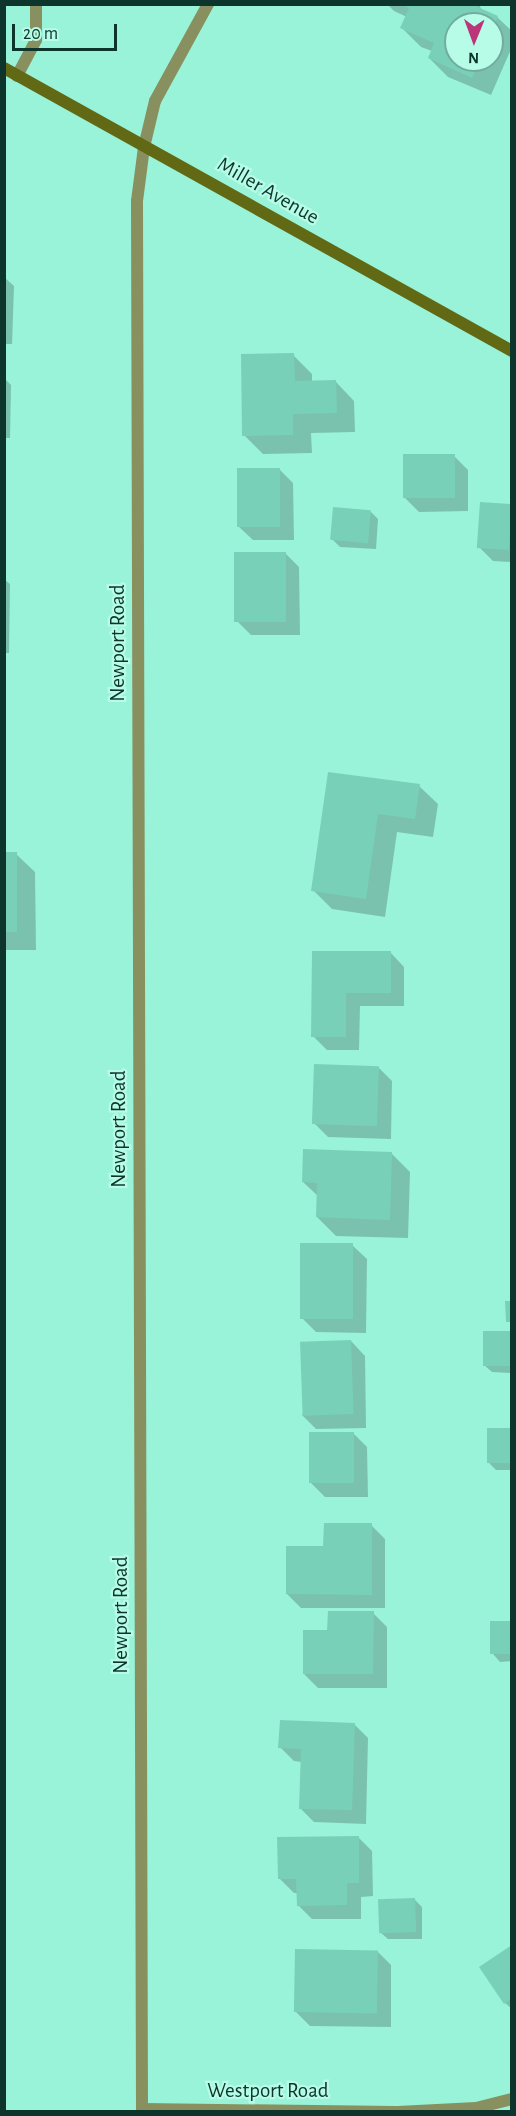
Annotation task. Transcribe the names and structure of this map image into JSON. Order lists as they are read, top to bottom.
{
  "streets": {
    "main road": ["Miller Avenue"],
    "street": ["Newport Road", "Westport Road"]
  },
  "crossings": [
    ["Miller Avenue", "Newport Road"],
    ["Newport Road", "Westport Road"]
  ],
  "scale_bar": "20 m",
  "north": "bottom"
}
